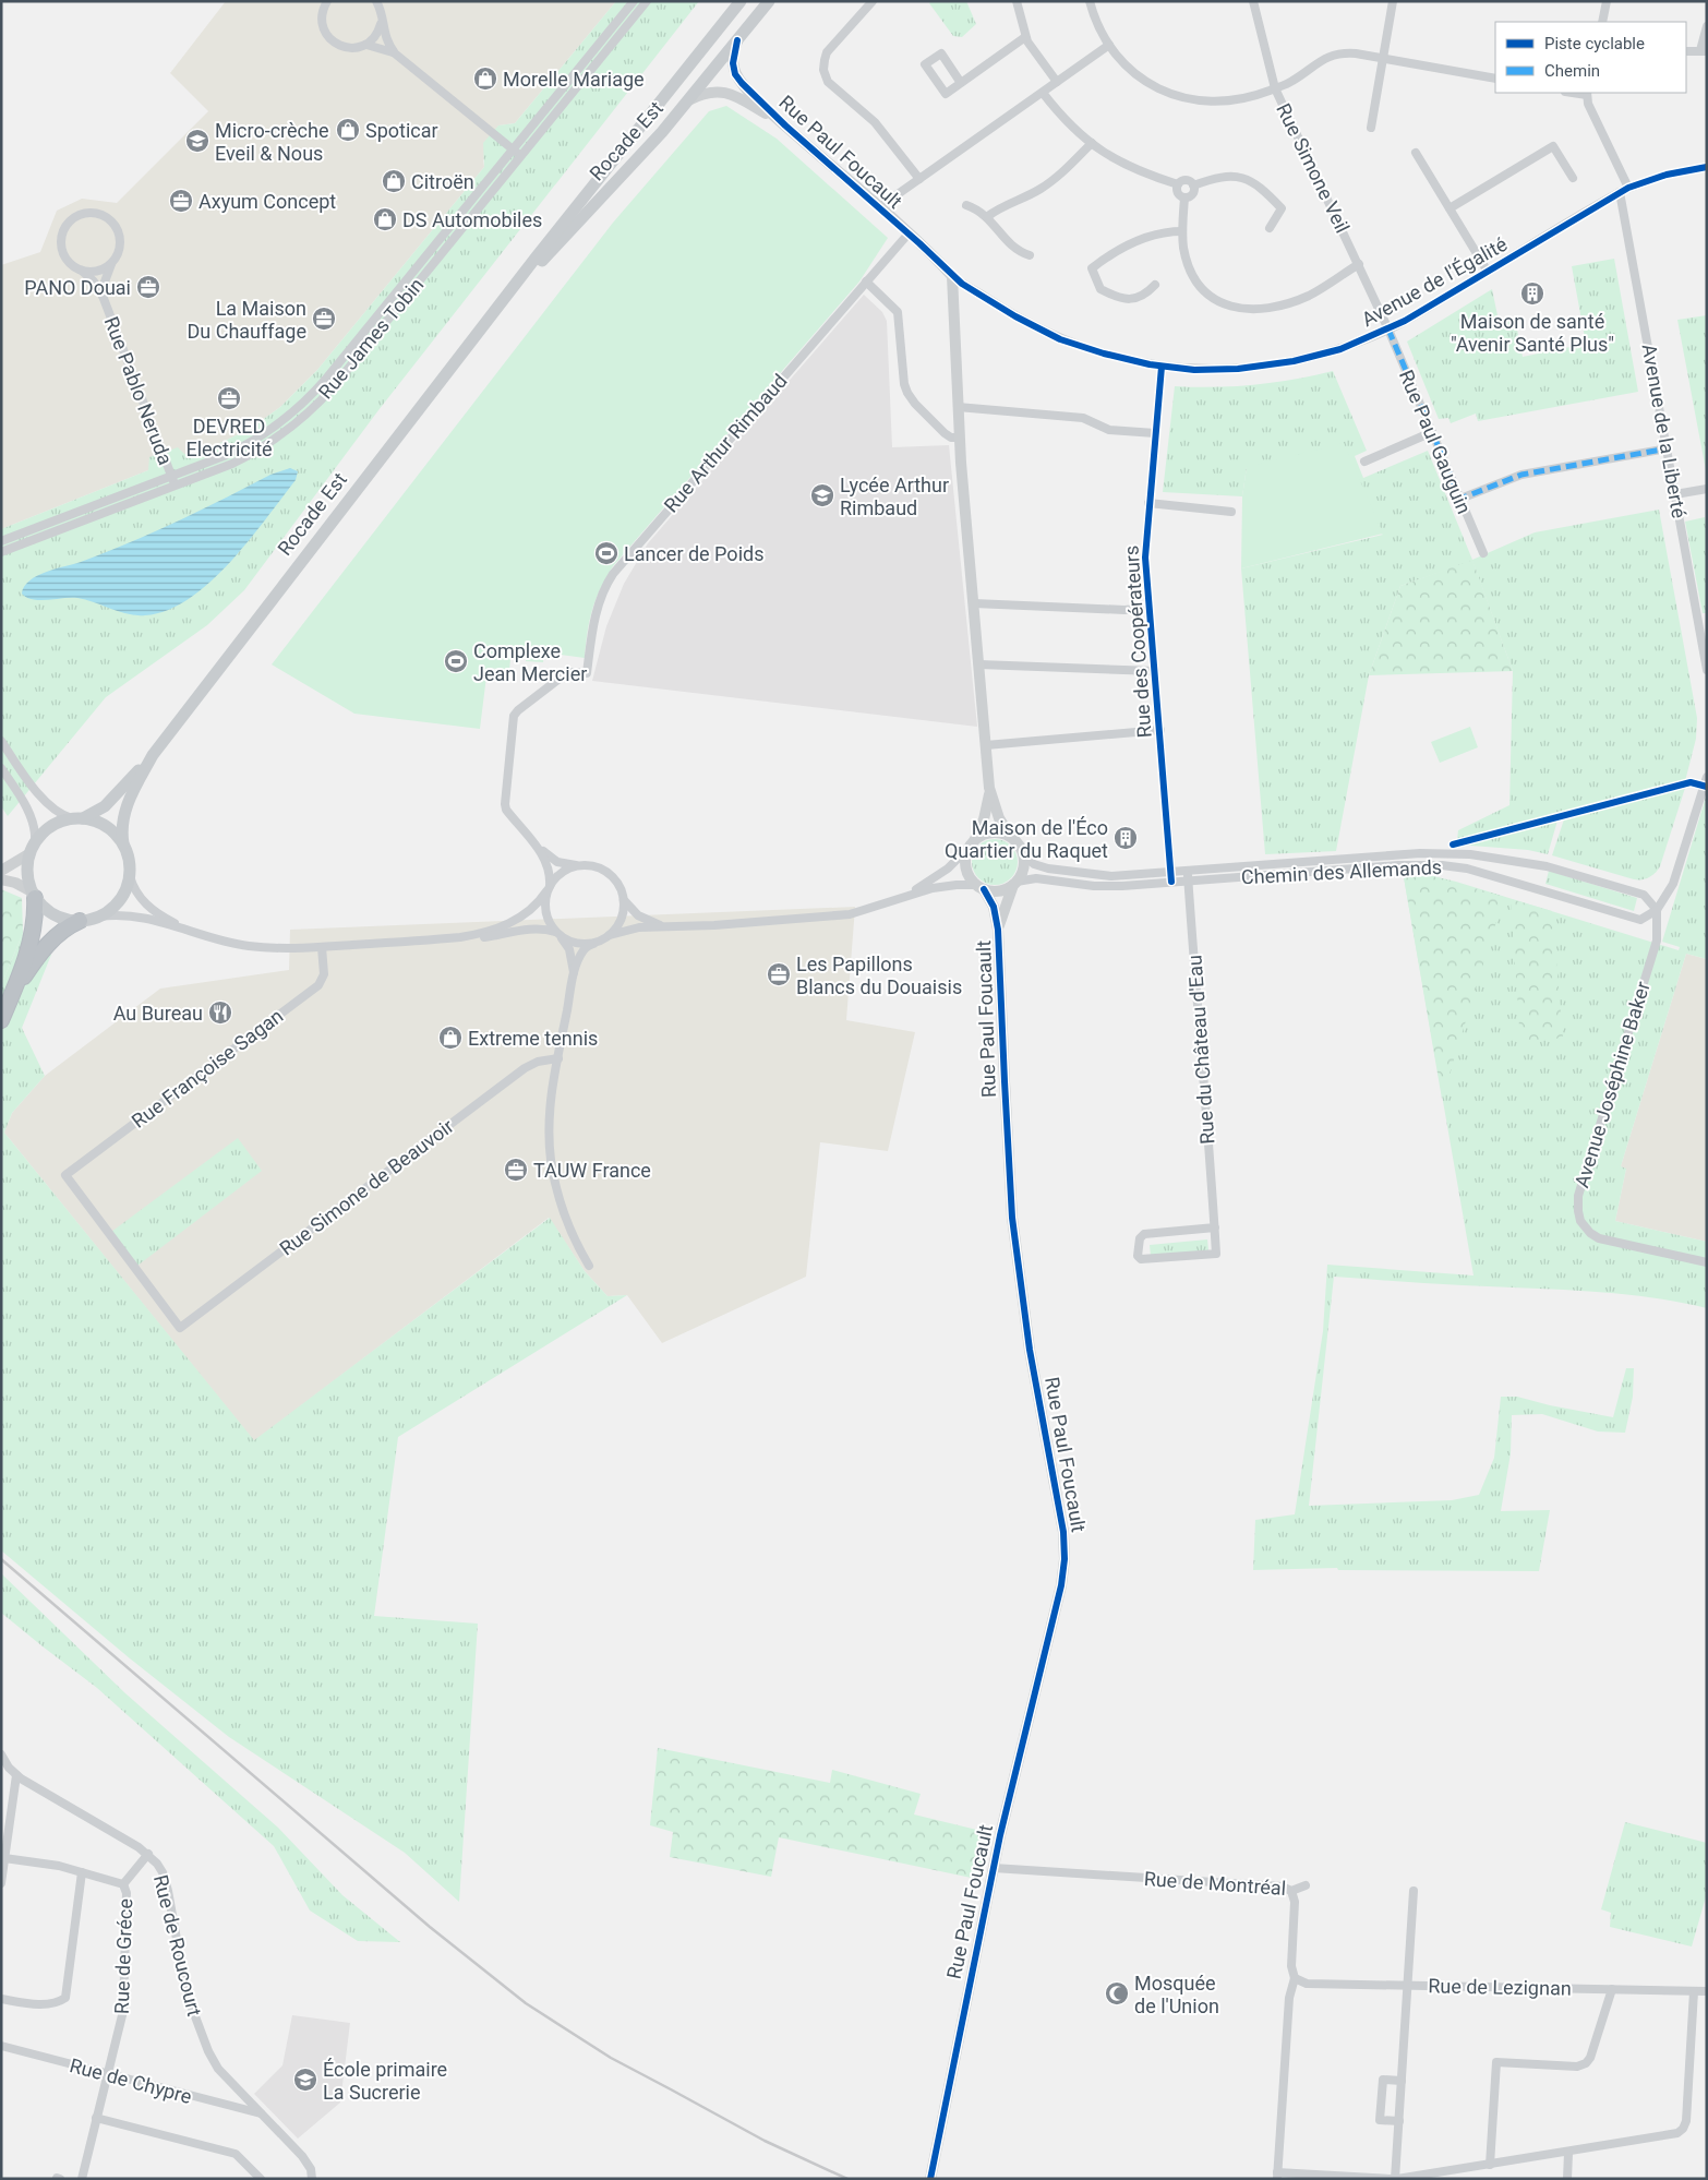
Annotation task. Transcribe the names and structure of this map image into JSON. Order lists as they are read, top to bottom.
{
  "streets": {
    "main road": ["Rocade Est"],
    "street": [
      "Rue Paul Foucault",
      "Rue Simone Veil",
      "Avenue de l'Égalité",
      "Rue James Tobin",
      "Rue Pablo Neruda",
      "Avenue de la Liberté",
      "Rue Paul Gauguin",
      "Rue Arthur Rimbaud",
      "Rue des Coopérateurs",
      "Chemin des Allemands",
      "Rue du Château d'Eau",
      "Rue Françoise Sagan",
      "Avenue Joséphine Baker",
      "Rue Simone de Beauvoir",
      "Rue de Montréal",
      "Rue de Roucourt",
      "Rue de Gréce",
      "Rue de Lezignan",
      "Rue de Chypre"
    ]
  },
  "crossings": [
    ["Rocade Est", "Rue Paul Foucault"],
    ["Rue Paul Foucault", "Avenue de l'Égalité"],
    ["Rue Paul Foucault", "Rue Arthur Rimbaud"],
    ["Rue Paul Foucault", "Chemin des Allemands"],
    ["Rue Paul Foucault", "Rue de Montréal"],
    ["Rue Simone Veil", "Avenue de l'Égalité"],
    ["Rue Simone Veil", "Rue Paul Gauguin"],
    ["Avenue de l'Égalité", "Avenue de la Liberté"],
    ["Avenue de l'Égalité", "Rue Paul Gauguin"],
    ["Avenue de l'Égalité", "Rue des Coopérateurs"],
    ["Rue James Tobin", "Rue Pablo Neruda"],
    ["Rue des Coopérateurs", "Chemin des Allemands"],
    ["Chemin des Allemands", "Rue du Château d'Eau"],
    ["Chemin des Allemands", "Avenue Joséphine Baker"],
    ["Rue Françoise Sagan", "Rue Simone de Beauvoir"],
    ["Rue de Roucourt", "Rue de Chypre"],
    ["Rue de Gréce", "Rue de Chypre"]
  ],
  "places": {
    "shop": [
      "Morelle Mariage",
      "Spoticar",
      "Citroën",
      "DS Automobiles",
      "Extreme tennis"
    ],
    "school or university": ["Micro-crèche Eveil & Nous", "Lycée Arthur Rimbaud", "École primaire La Sucrerie"],
    "office": [
      "Axyum Concept",
      "PANO Douai",
      "La Maison Du Chauffage",
      "DEVRED Electricité",
      "Les Papillons Blancs du Douaisis",
      "TAUW France"
    ],
    "building": ["Maison de santé \"Avenir Santé Plus\"", "Maison de l'Éco Quartier du Raquet"],
    "sports": ["Lancer de Poids", "Complexe Jean Mercier"],
    "restaurant": ["Au Bureau"],
    "mosque": ["Mosquée de l'Union"]
  },
  "legend": ["Piste cyclable", "Chemin"]
}
